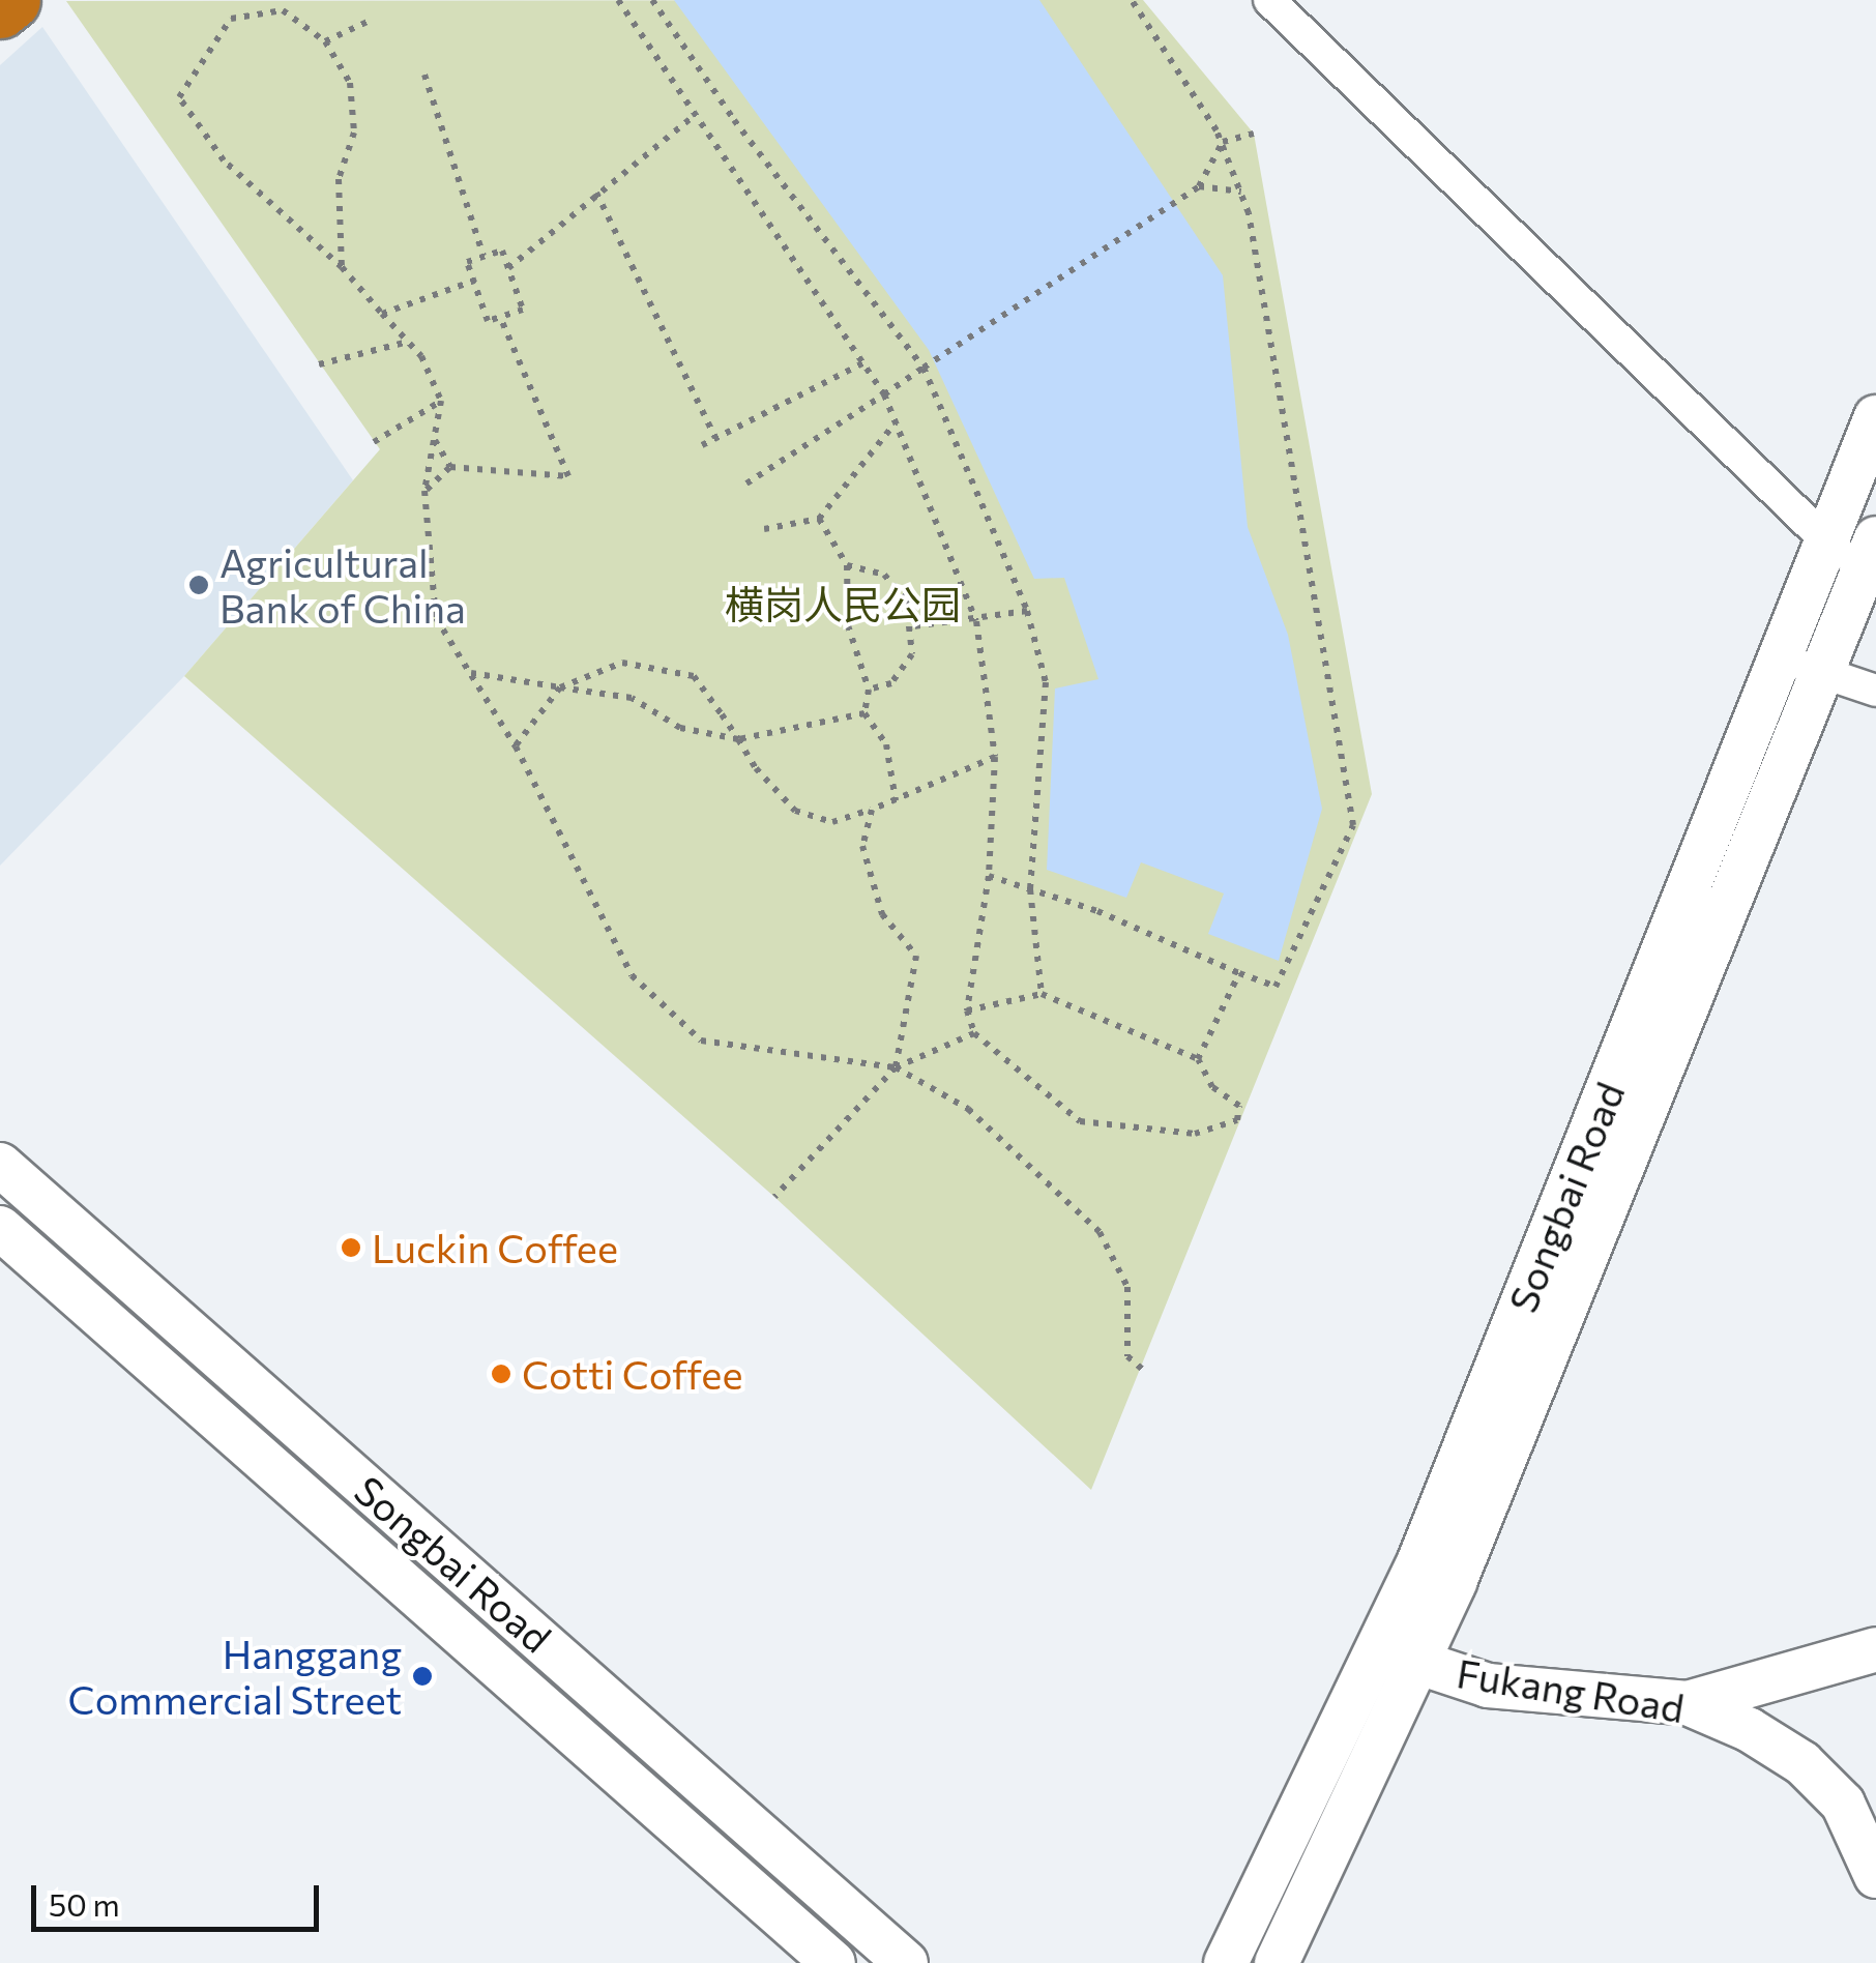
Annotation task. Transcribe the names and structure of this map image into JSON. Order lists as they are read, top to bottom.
{
  "streets": {
    "main road": ["Songbai Road", "Fukang Road"]
  },
  "crossings": [
    ["Songbai Road", "Fukang Road"]
  ],
  "parks": ["横岗人民公园"],
  "places": [
    "Agricultural Bank of China",
    "Luckin Coffee",
    "Cotti Coffee",
    "Hanggang Commercial Street"
  ],
  "scale_bar": "50 m"
}
